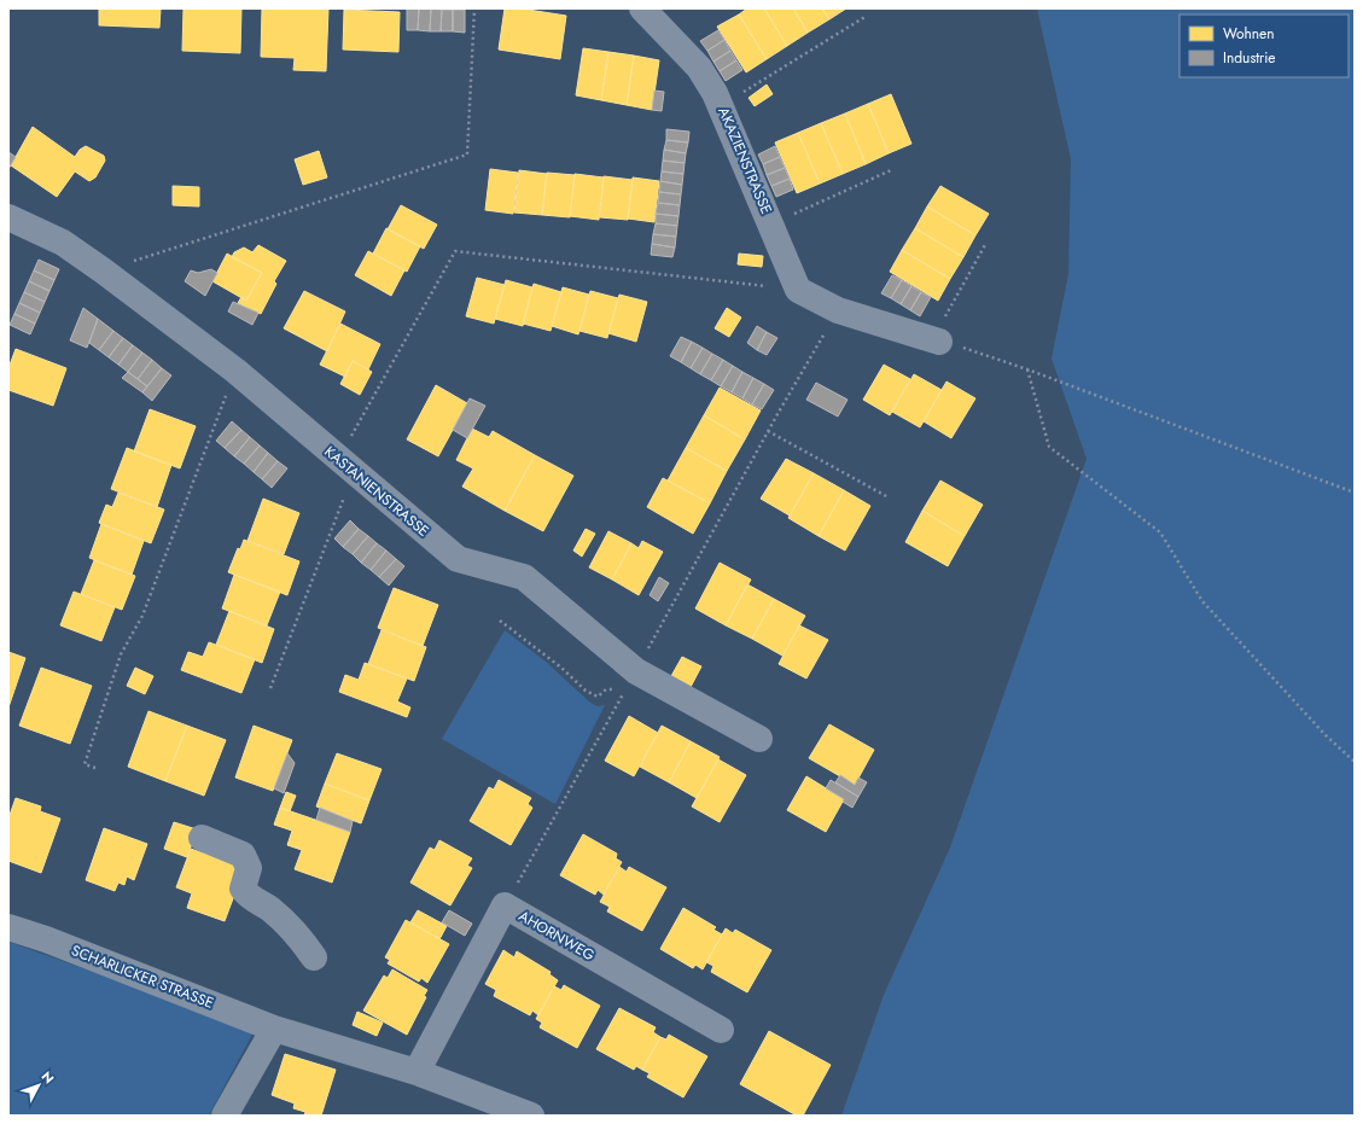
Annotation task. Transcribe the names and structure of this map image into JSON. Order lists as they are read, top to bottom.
{
  "streets": {
    "street": [
      "AKAZIENSTRASSE",
      "KASTANIENSTRASSE",
      "AHORNWEG",
      "SCHARLICKER STRASSE"
    ]
  },
  "crossings": [
    ["AHORNWEG", "SCHARLICKER STRASSE"]
  ],
  "legend": ["Wohnen", "Industrie"],
  "north": "top right"
}
